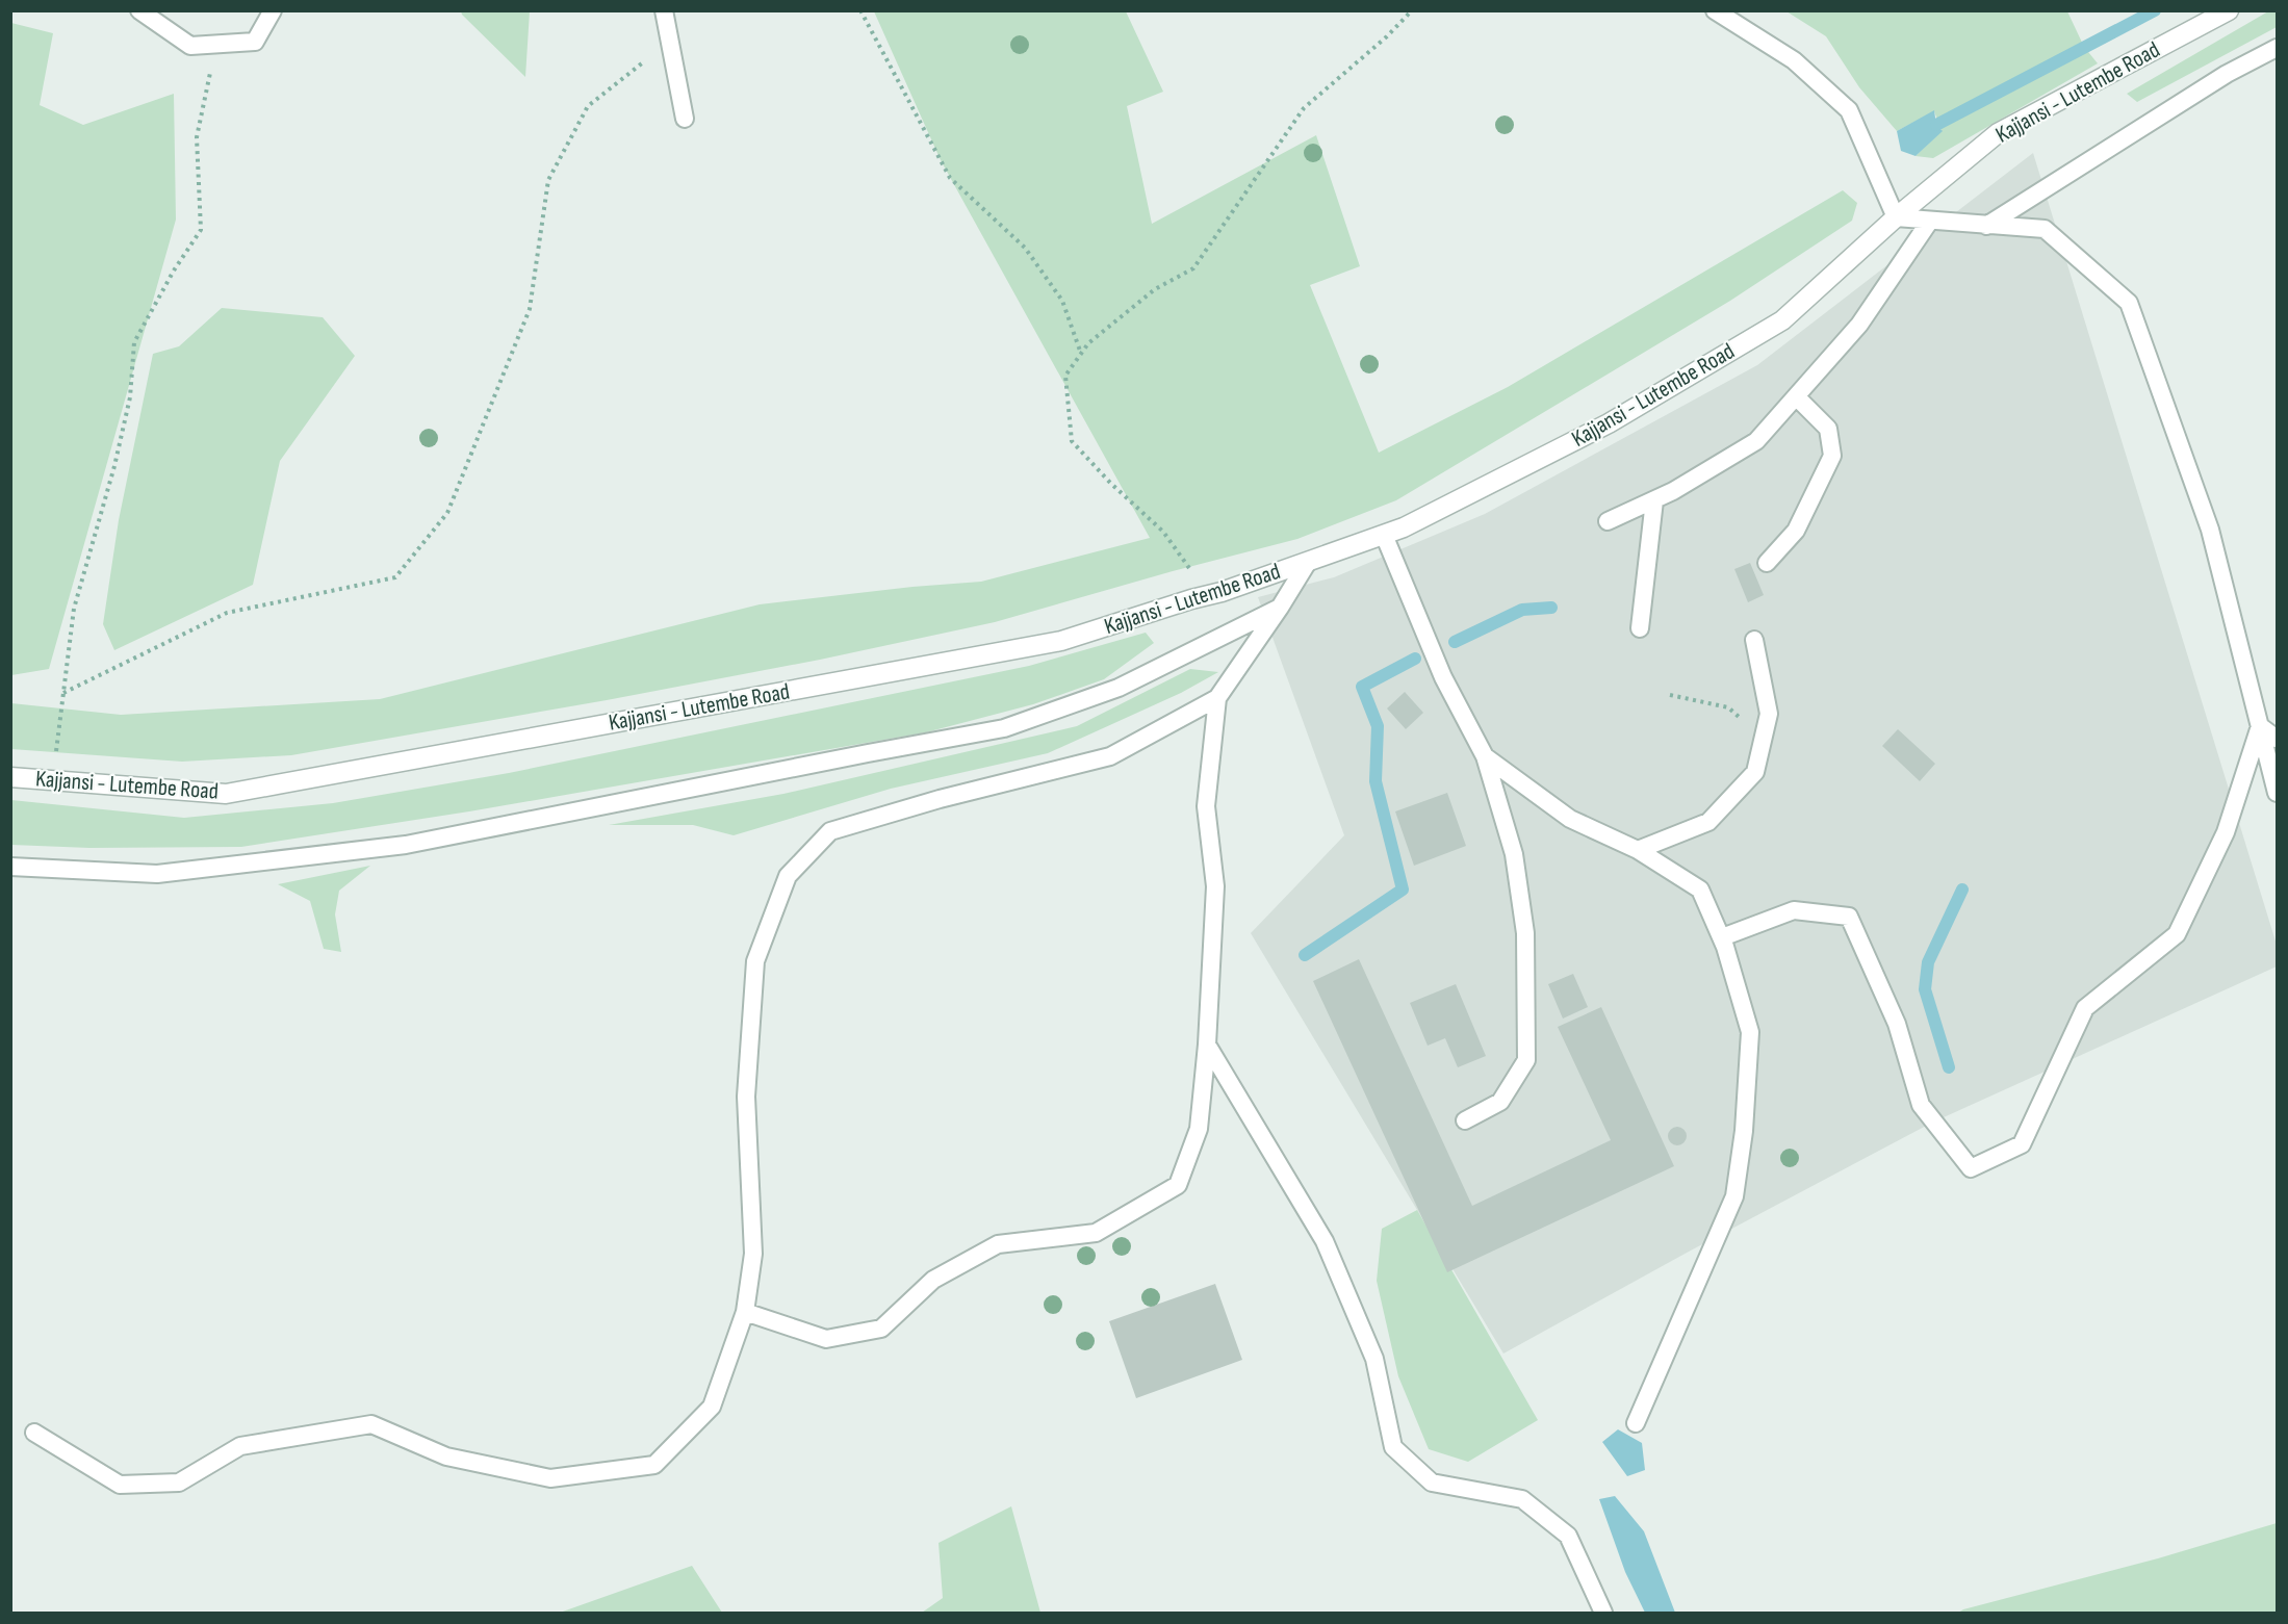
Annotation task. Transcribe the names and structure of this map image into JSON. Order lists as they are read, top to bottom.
{
  "streets": {
    "street": ["Kajjansi - Lutembe Road"]
  }
}
